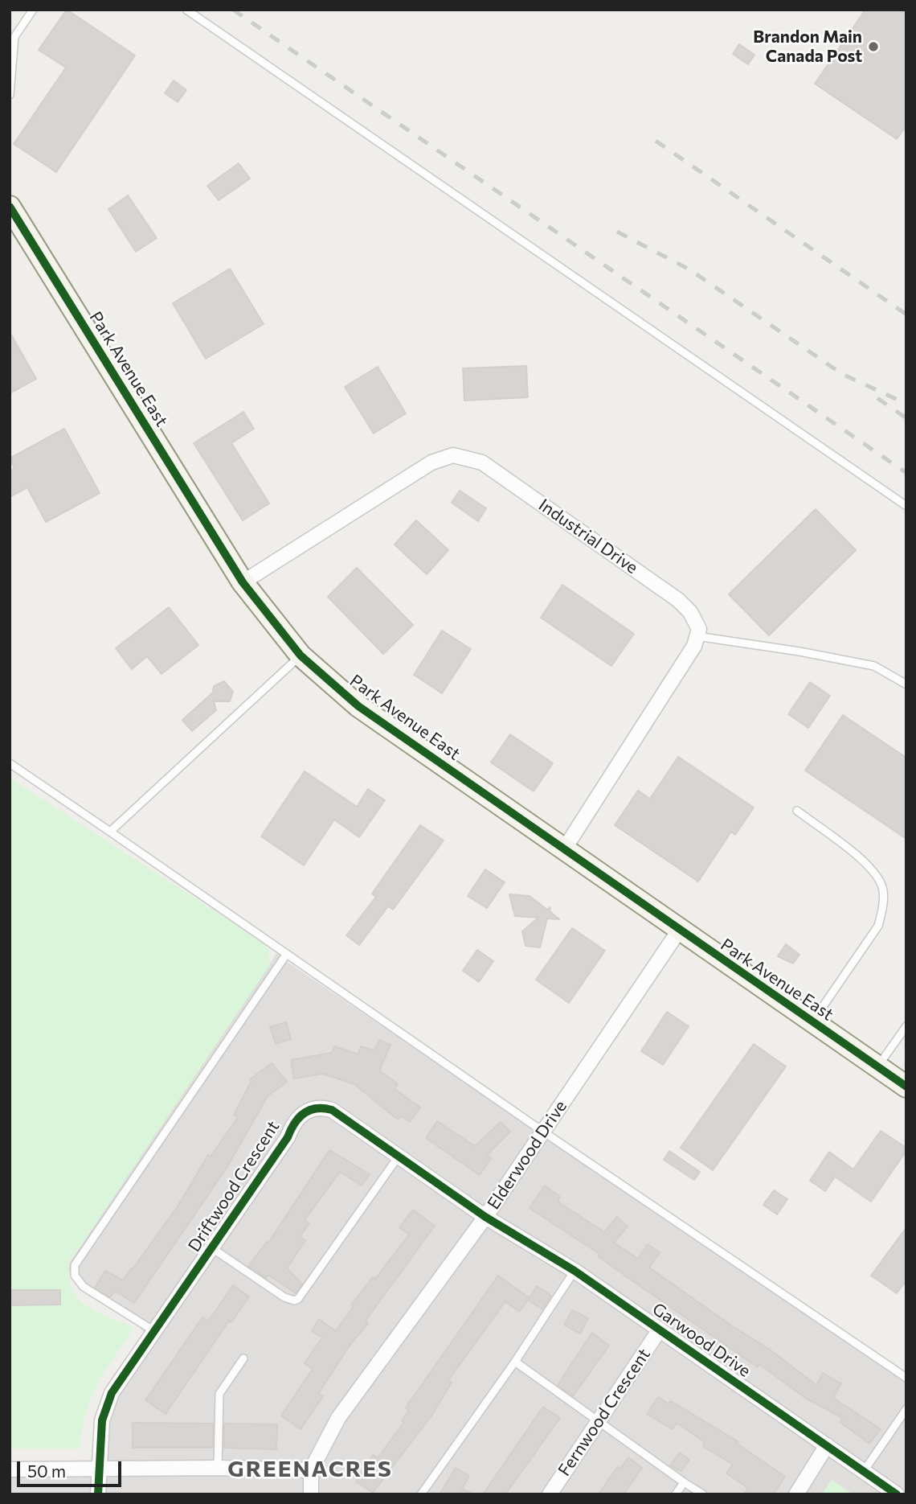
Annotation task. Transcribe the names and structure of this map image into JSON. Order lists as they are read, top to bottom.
{
  "streets": {
    "street": [
      "Park Avenue East",
      "Industrial Drive",
      "Elderwood Drive",
      "Driftwood Crescent",
      "Garwood Drive",
      "Fernwood Crescent"
    ]
  },
  "crossings": [
    ["Park Avenue East", "Industrial Drive"],
    ["Park Avenue East", "Elderwood Drive"],
    ["Elderwood Drive", "Driftwood Crescent"],
    ["Elderwood Drive", "Garwood Drive"],
    ["Driftwood Crescent", "Garwood Drive"],
    ["Garwood Drive", "Fernwood Crescent"]
  ],
  "districts": ["GREENACRES"],
  "places": ["Brandon Main Canada Post"],
  "scale_bar": "50 m"
}
